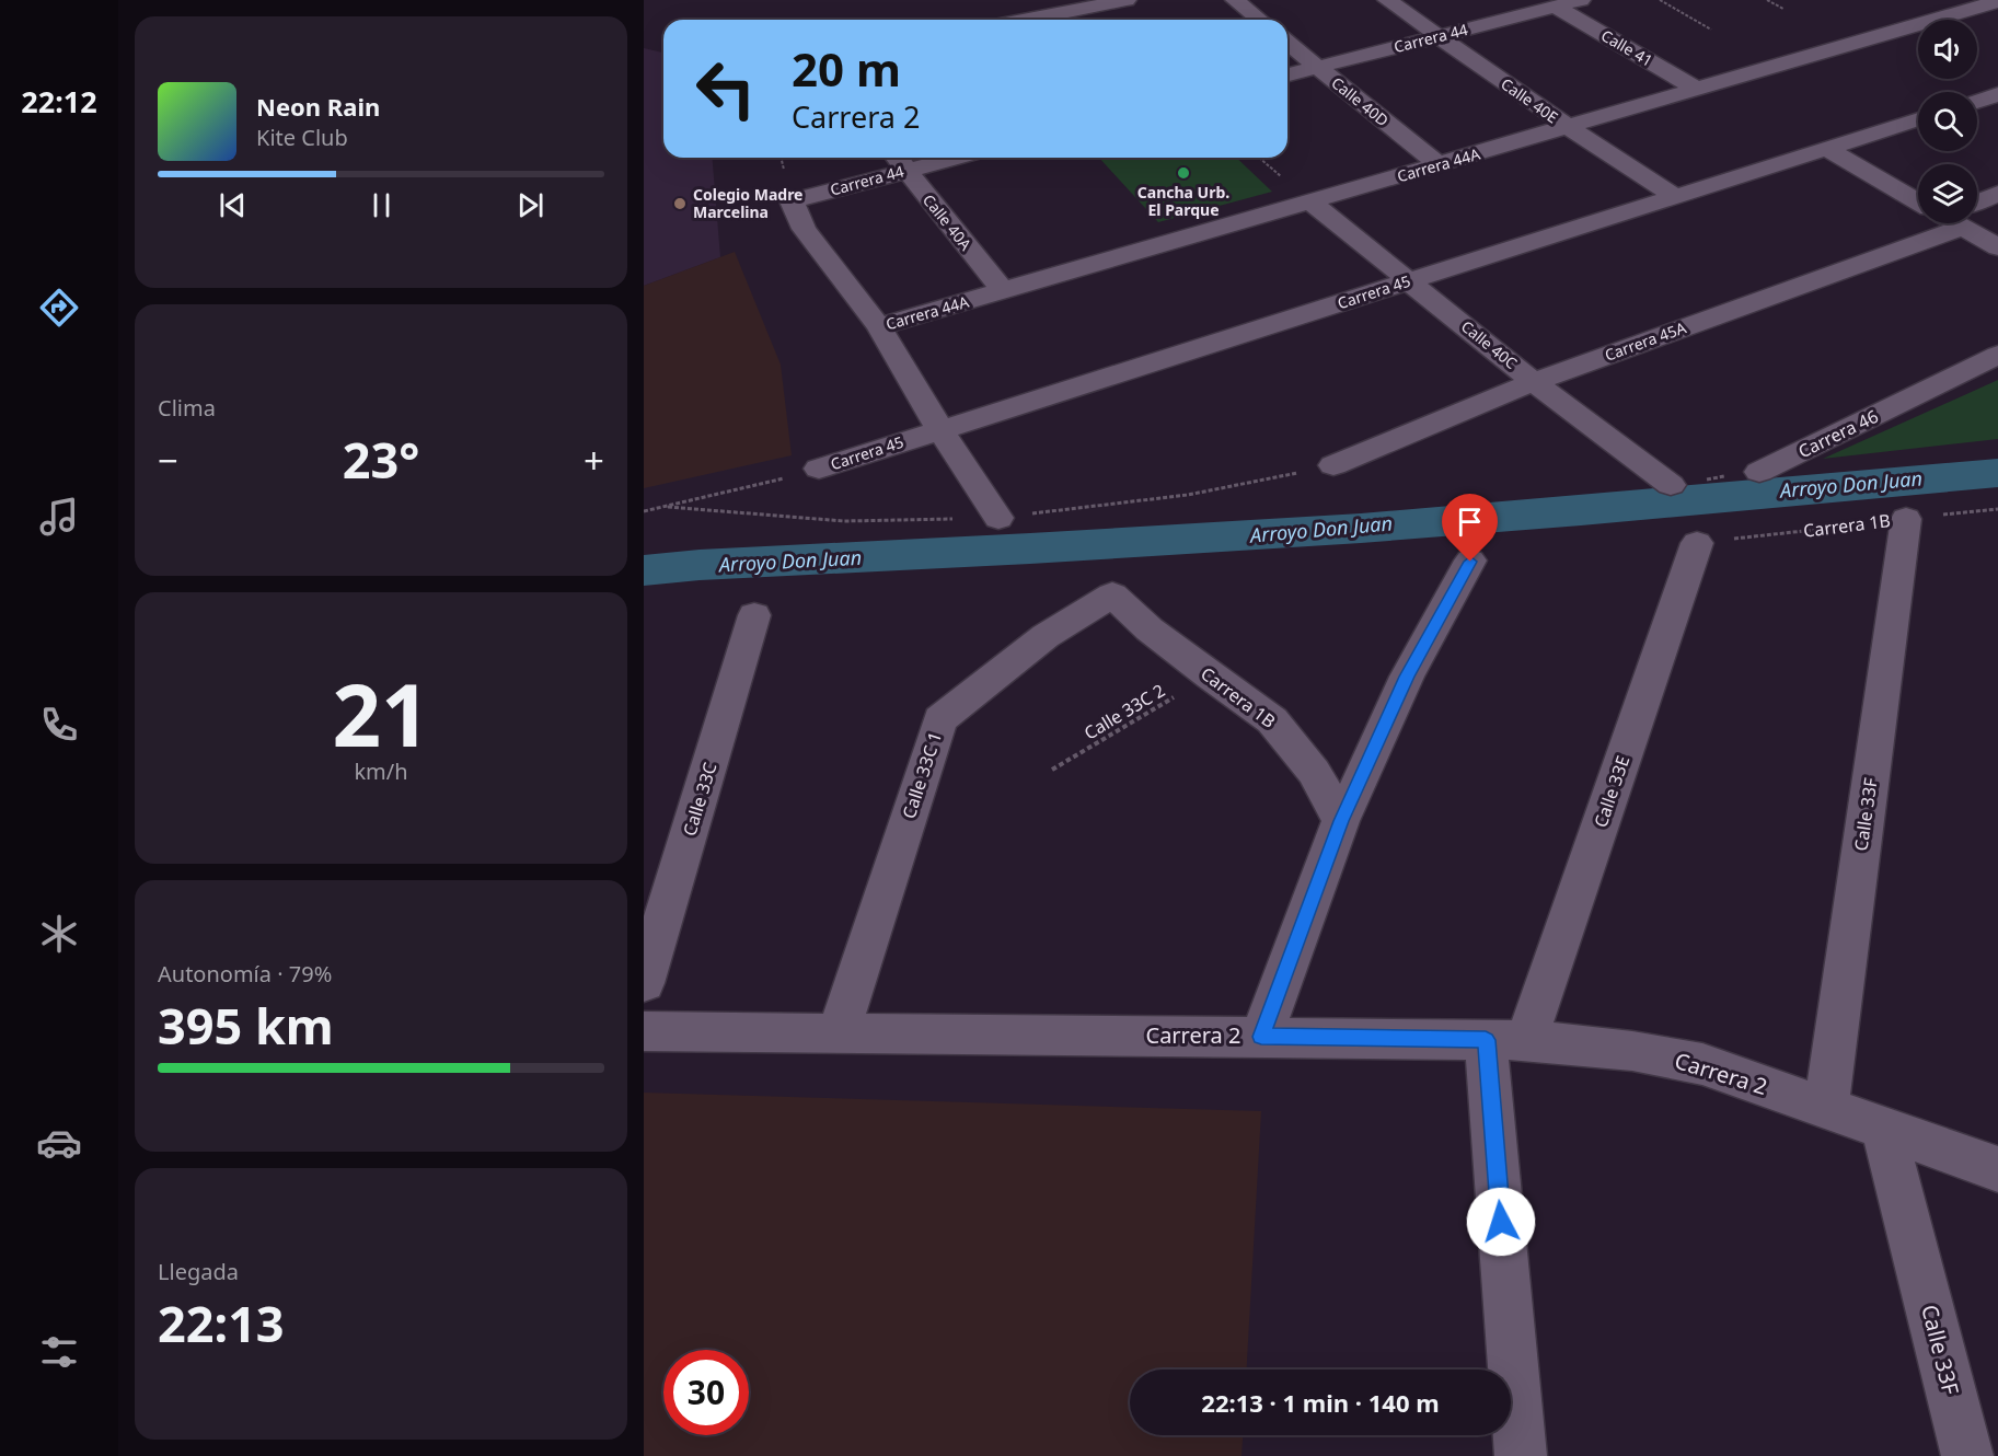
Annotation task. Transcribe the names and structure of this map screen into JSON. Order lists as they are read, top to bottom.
{
  "streets": {
    "street": [
      "Carrera 44",
      "Calle 41",
      "Calle 40E",
      "Calle 40D",
      "Carrera 44A",
      "Calle 40A",
      "Carrera 45",
      "Carrera 45A",
      "Calle 40C",
      "Carrera 46",
      "Carrera 1B",
      "Calle 33C 1",
      "Calle 33E",
      "Calle 33C",
      "Calle 33F",
      "Carrera 2"
    ],
    "path": ["Calle 33C 2"]
  },
  "crossings": [
    ["Carrera 44", "Calle 41"],
    ["Carrera 44", "Calle 40E"],
    ["Carrera 44", "Calle 40D"],
    ["Carrera 44", "Carrera 44A"],
    ["Carrera 44", "Calle 40A"],
    ["Calle 41", "Carrera 44A"],
    ["Calle 40E", "Carrera 44A"],
    ["Calle 40E", "Carrera 45"],
    ["Calle 40D", "Carrera 44A"],
    ["Carrera 44A", "Calle 40A"],
    ["Carrera 44A", "Calle 40C"],
    ["Carrera 45", "Calle 40C"],
    ["Carrera 45A", "Calle 40C"],
    ["Carrera 1B", "Calle 33C 2"],
    ["Carrera 1B", "Calle 33C 1"],
    ["Carrera 1B", "Calle 33E"],
    ["Carrera 1B", "Calle 33F"],
    ["Calle 33C 1", "Carrera 2"],
    ["Calle 33E", "Carrera 2"],
    ["Calle 33F", "Carrera 2"]
  ],
  "water": ["Arroyo Don Juan"],
  "places": ["Cancha Urb. El Parque", "Colegio Madre Marcelina"],
  "page": {
    "tabs": "22:12",
    "turn": ["20 m", "Carrera 2"],
    "song": ["Neon Rain", "Kite Club"],
    "tile": [
      "Clima",
      ["21", "km/h"],
      ["Autonomía · 79%", "395 km"],
      ["Llegada", "22:13"]
    ],
    "heat": ["−", "23°", "+"],
    "limit": "30",
    "trip": "22:13 · 1 min · 140 m"
  }
}
